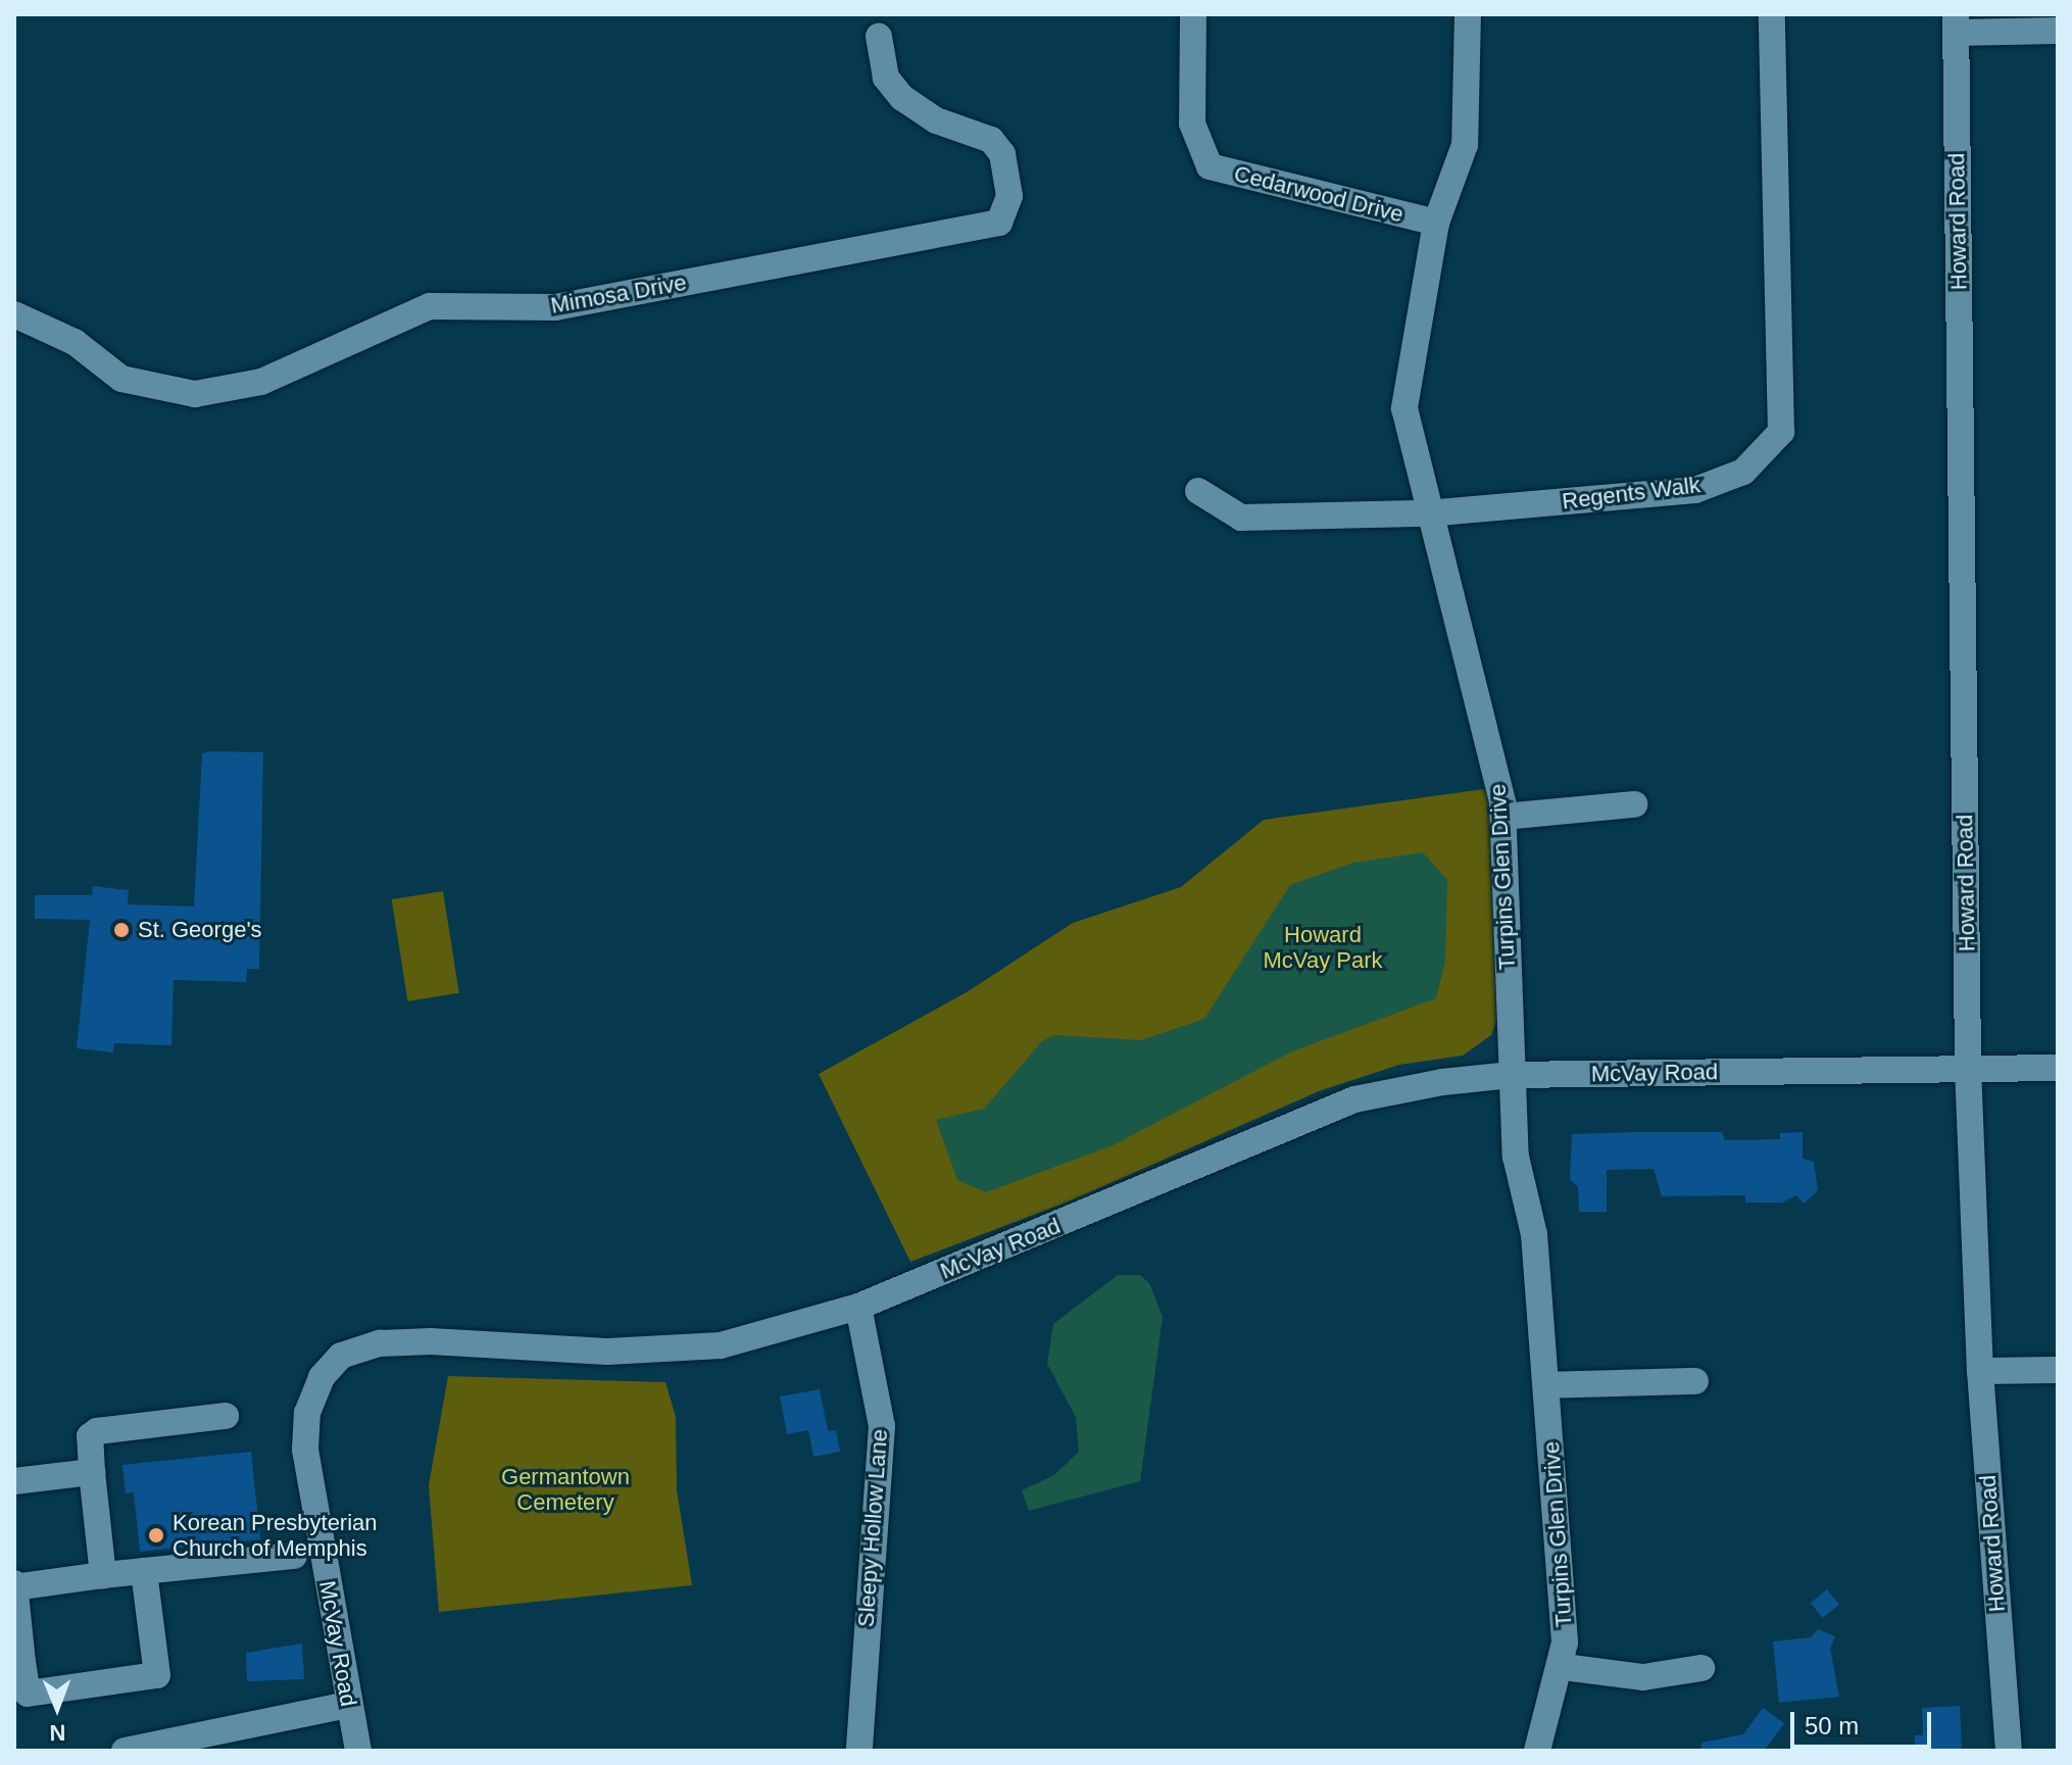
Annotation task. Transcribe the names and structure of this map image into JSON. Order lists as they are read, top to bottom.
{
  "streets": {
    "street": [
      "Cedarwood Drive",
      "Howard Road",
      "Mimosa Drive",
      "Regents Walk",
      "Turpins Glen Drive",
      "McVay Road",
      "Sleepy Hollow Lane"
    ]
  },
  "crossings": [
    ["Cedarwood Drive", "Turpins Glen Drive"],
    ["Howard Road", "McVay Road"],
    ["Regents Walk", "Turpins Glen Drive"],
    ["Turpins Glen Drive", "McVay Road"],
    ["McVay Road", "Sleepy Hollow Lane"]
  ],
  "parks": ["Howard McVay Park", "Germantown Cemetery"],
  "places": ["St. George's", "Korean Presbyterian Church of Memphis"],
  "scale_bar": "50 m",
  "north": "bottom"
}
